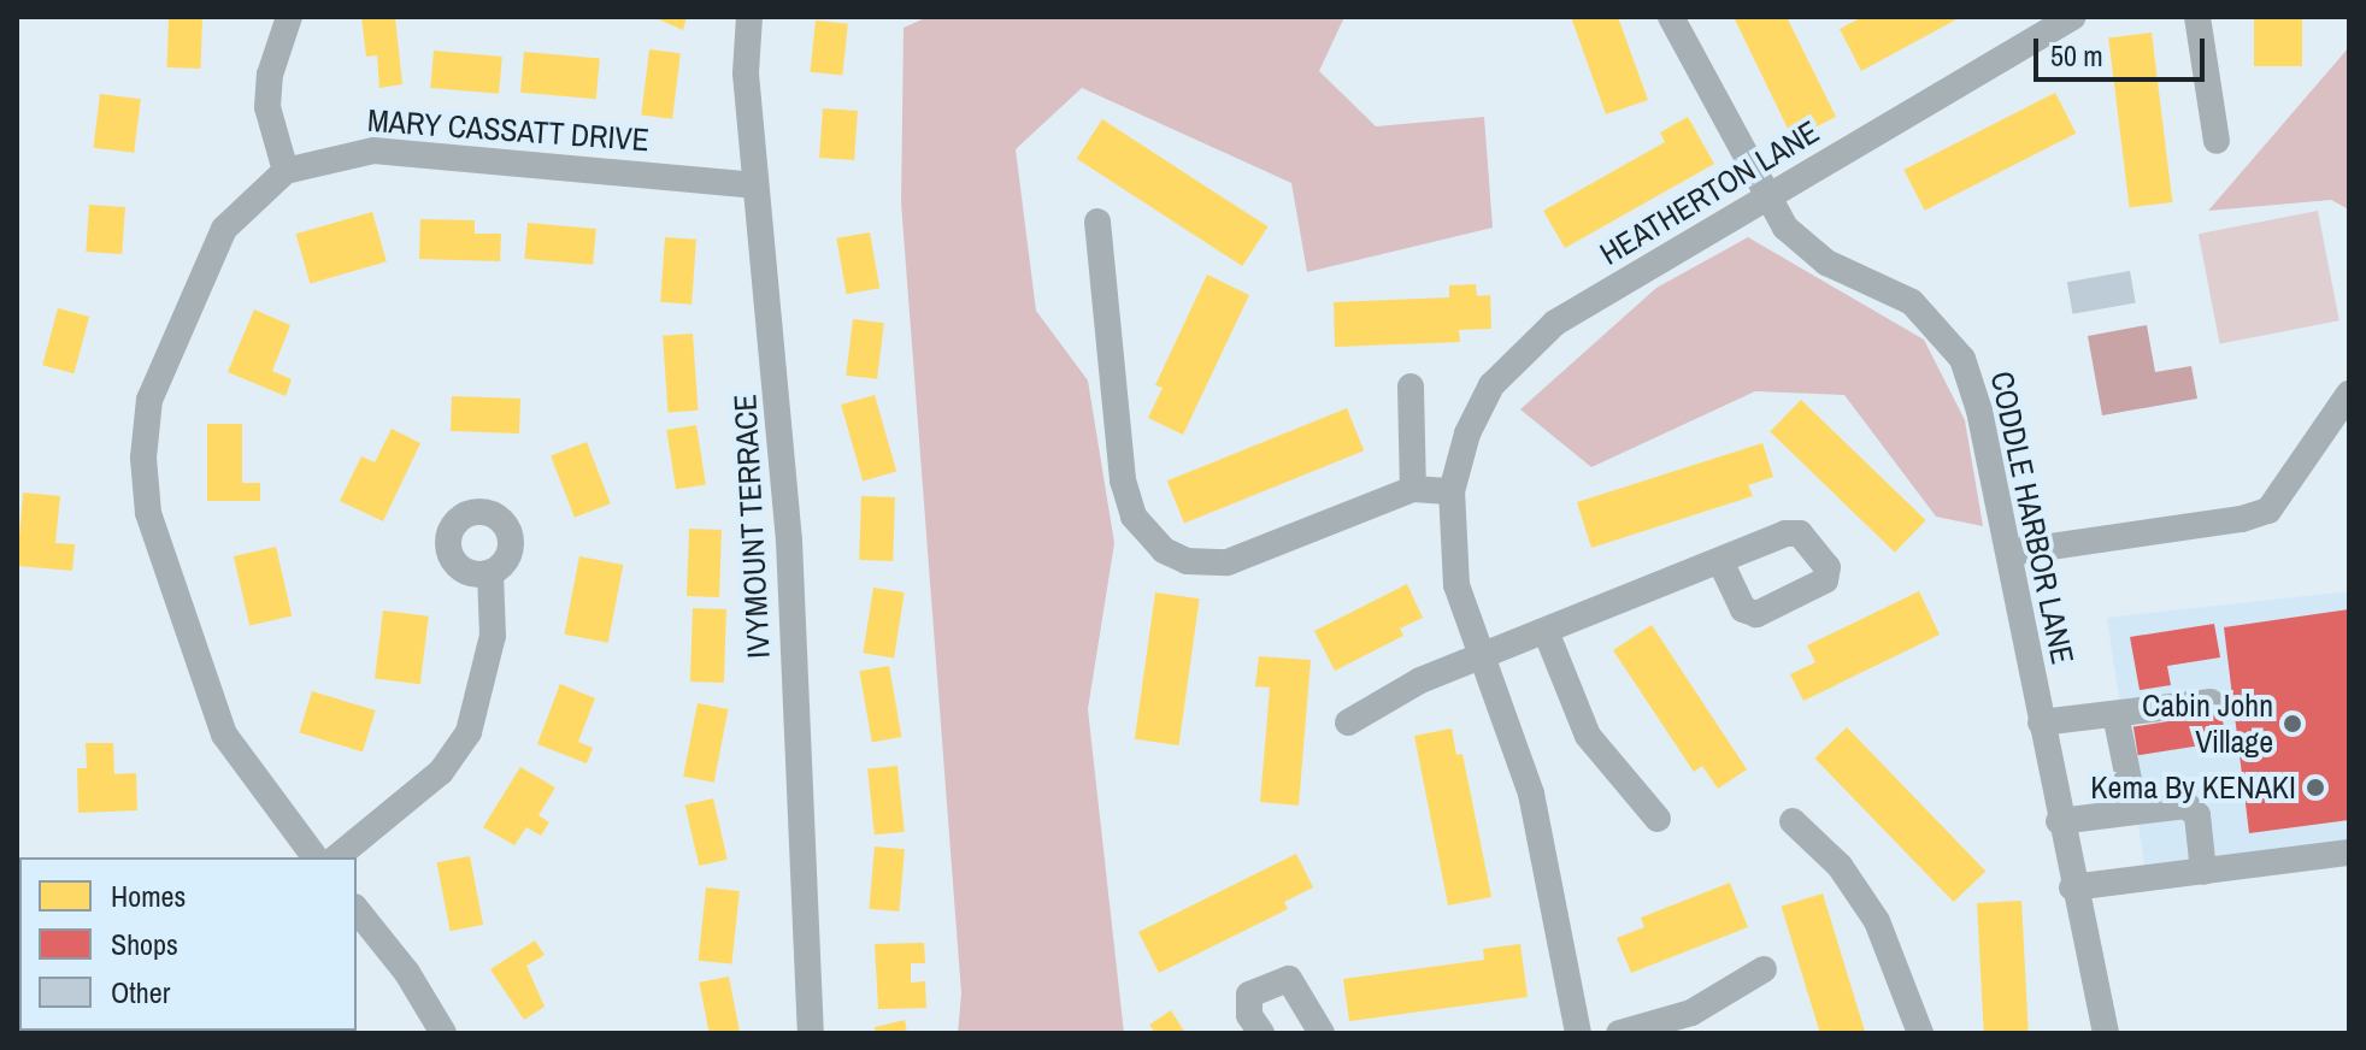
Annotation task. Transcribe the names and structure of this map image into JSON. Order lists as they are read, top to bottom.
{
  "streets": {
    "street": [
      "MARY CASSATT DRIVE",
      "HEATHERTON LANE",
      "CODDLE HARBOR LANE",
      "IVYMOUNT TERRACE"
    ]
  },
  "crossings": [
    ["MARY CASSATT DRIVE", "IVYMOUNT TERRACE"],
    ["HEATHERTON LANE", "CODDLE HARBOR LANE"]
  ],
  "places": ["Cabin John Village", "Kema By KENAKI"],
  "legend": ["Homes", "Shops", "Other"],
  "scale_bar": "50 m"
}
